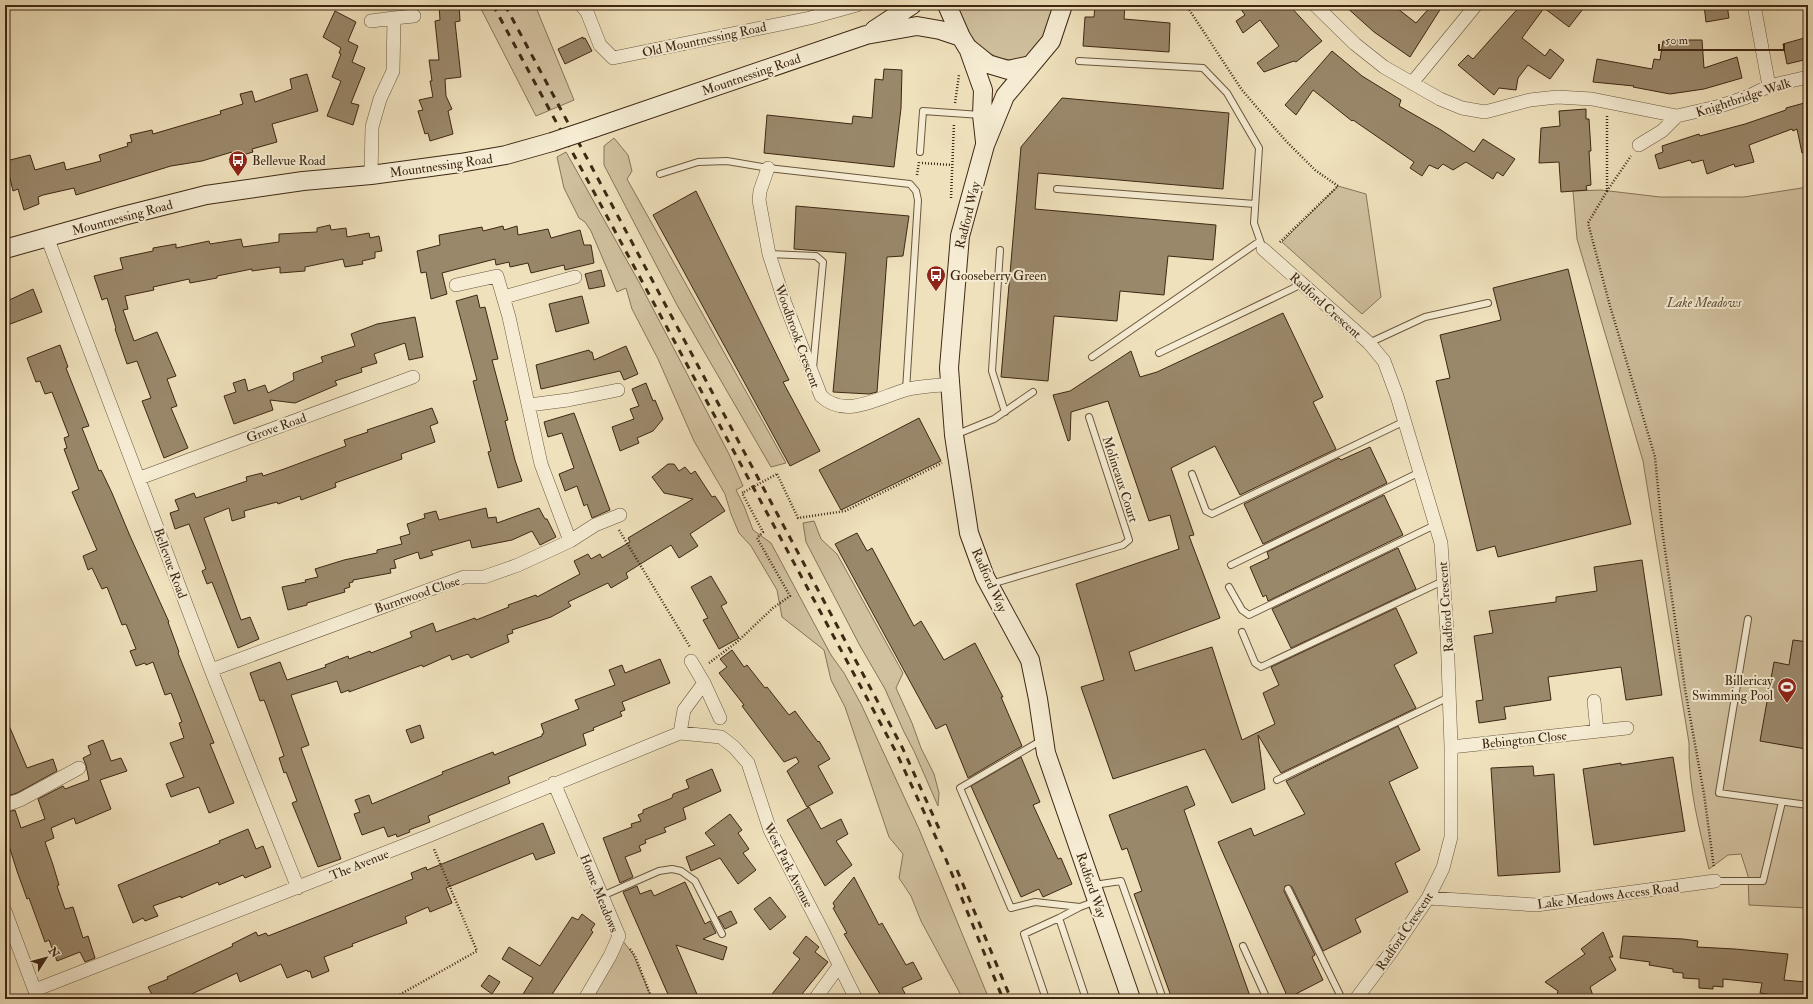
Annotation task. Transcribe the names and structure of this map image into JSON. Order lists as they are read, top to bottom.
{
  "streets": {
    "street": [
      "Old Mountnessing Road",
      "Mountnessing Road",
      "Knightbridge Walk",
      "Radford Way",
      "Radford Crescent",
      "Woodbrook Crescent",
      "Grove Road",
      "Bellevue Road",
      "Burntwood Close",
      "Bebington Close",
      "The Avenue",
      "West Park Avenue",
      "Home Meadows",
      "Lake Meadows Access Road"
    ],
    "lane": ["Molineaux Court"]
  },
  "crossings": [
    ["Mountnessing Road", "Radford Way"],
    ["Mountnessing Road", "Bellevue Road"],
    ["Radford Way", "Woodbrook Crescent"],
    ["Radford Way", "Molineaux Court"],
    ["Radford Crescent", "Bebington Close"],
    ["Radford Crescent", "Lake Meadows Access Road"],
    ["Grove Road", "Bellevue Road"],
    ["Bellevue Road", "Burntwood Close"],
    ["Bellevue Road", "The Avenue"],
    ["The Avenue", "West Park Avenue"],
    ["The Avenue", "Home Meadows"]
  ],
  "parks": ["Lake Meadows"],
  "places": {
    "bus stop": ["Bellevue Road", "Gooseberry Green"],
    "sports": ["Billericay Swimming Pool"]
  },
  "scale_bar": "50 m",
  "north": "top right"
}
